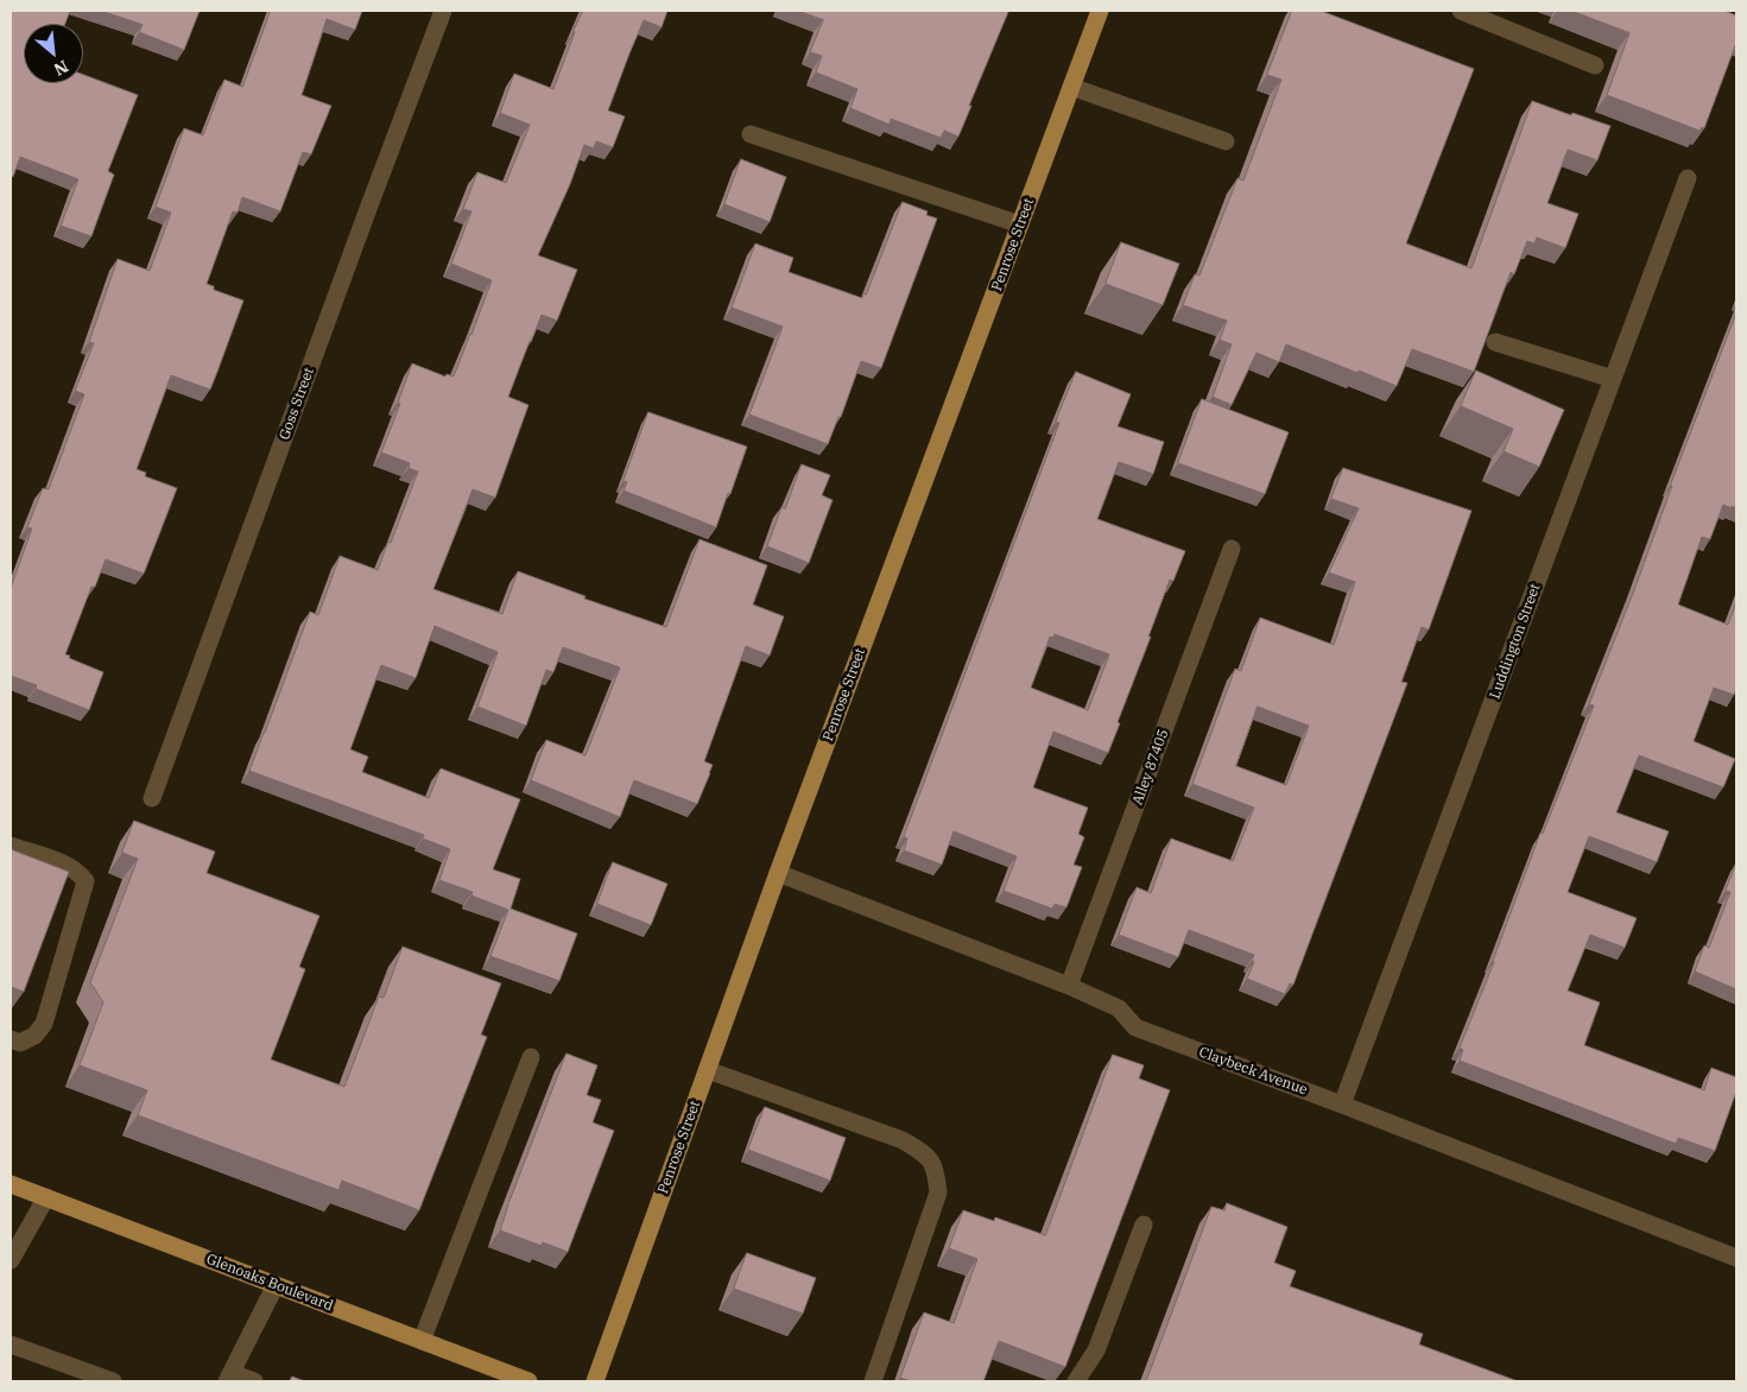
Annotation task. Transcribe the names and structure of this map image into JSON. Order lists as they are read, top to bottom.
{
  "streets": {
    "main road": ["Penrose Street", "Glenoaks Boulevard"],
    "street": [
      "Goss Street",
      "Luddington Street",
      "Alley 87405",
      "Claybeck Avenue"
    ]
  },
  "crossings": [
    ["Penrose Street", "Claybeck Avenue"],
    ["Luddington Street", "Claybeck Avenue"],
    ["Alley 87405", "Claybeck Avenue"]
  ],
  "north": "bottom right"
}
